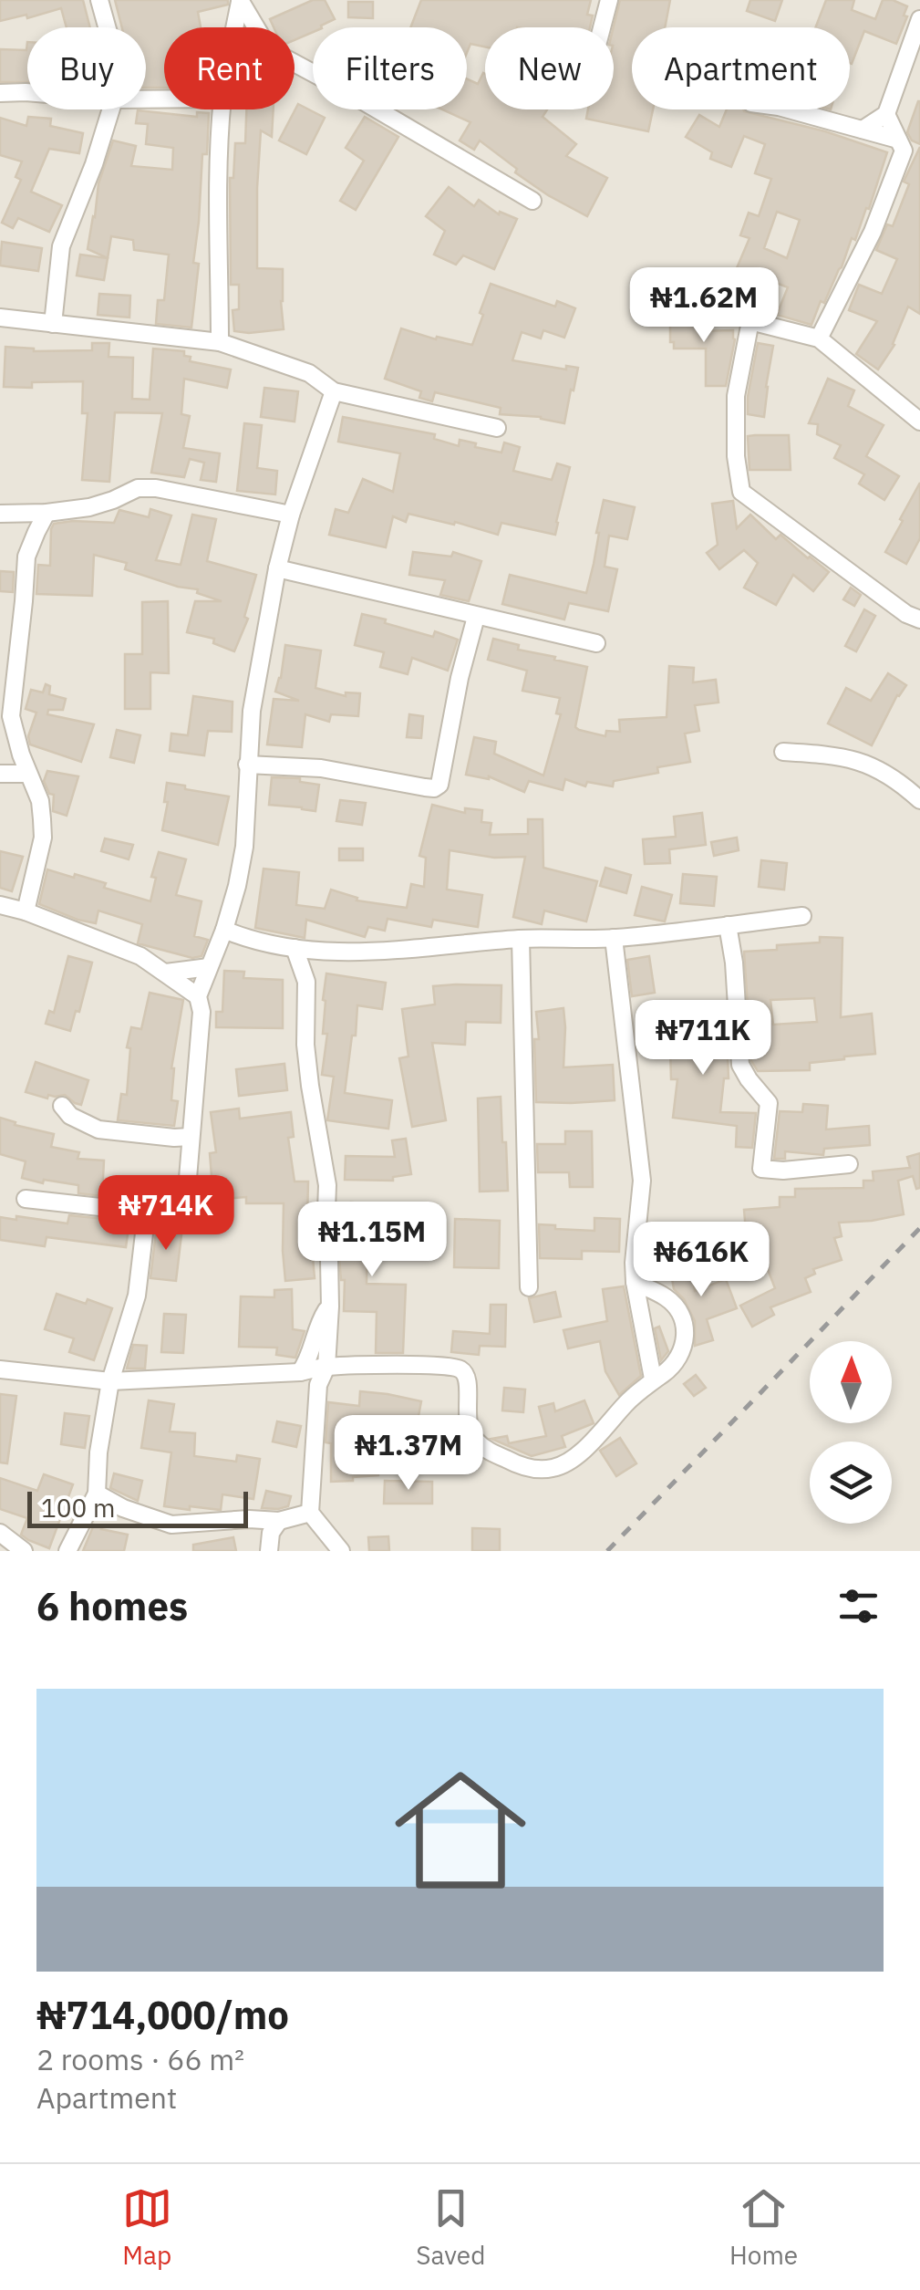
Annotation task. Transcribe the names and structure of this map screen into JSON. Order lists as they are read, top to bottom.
{
  "scale_bar": "100 m",
  "north": "top",
  "page": {
    "chip": [
      "Buy",
      "Rent",
      "Filters",
      "New",
      "Apartment"
    ],
    "price": [
      "₦1.62M",
      "₦711K",
      "₦714K",
      "₦1.15M",
      "₦616K",
      "₦1.37M"
    ],
    "scale": "100 m",
    "heading": "6 homes",
    "list": [
      {
        "name": "₦714,000/mo",
        "note": "2 rooms · 66 m² · Apartment"
      }
    ],
    "tabs": ["Map", "Saved", "Home"]
  }
}
